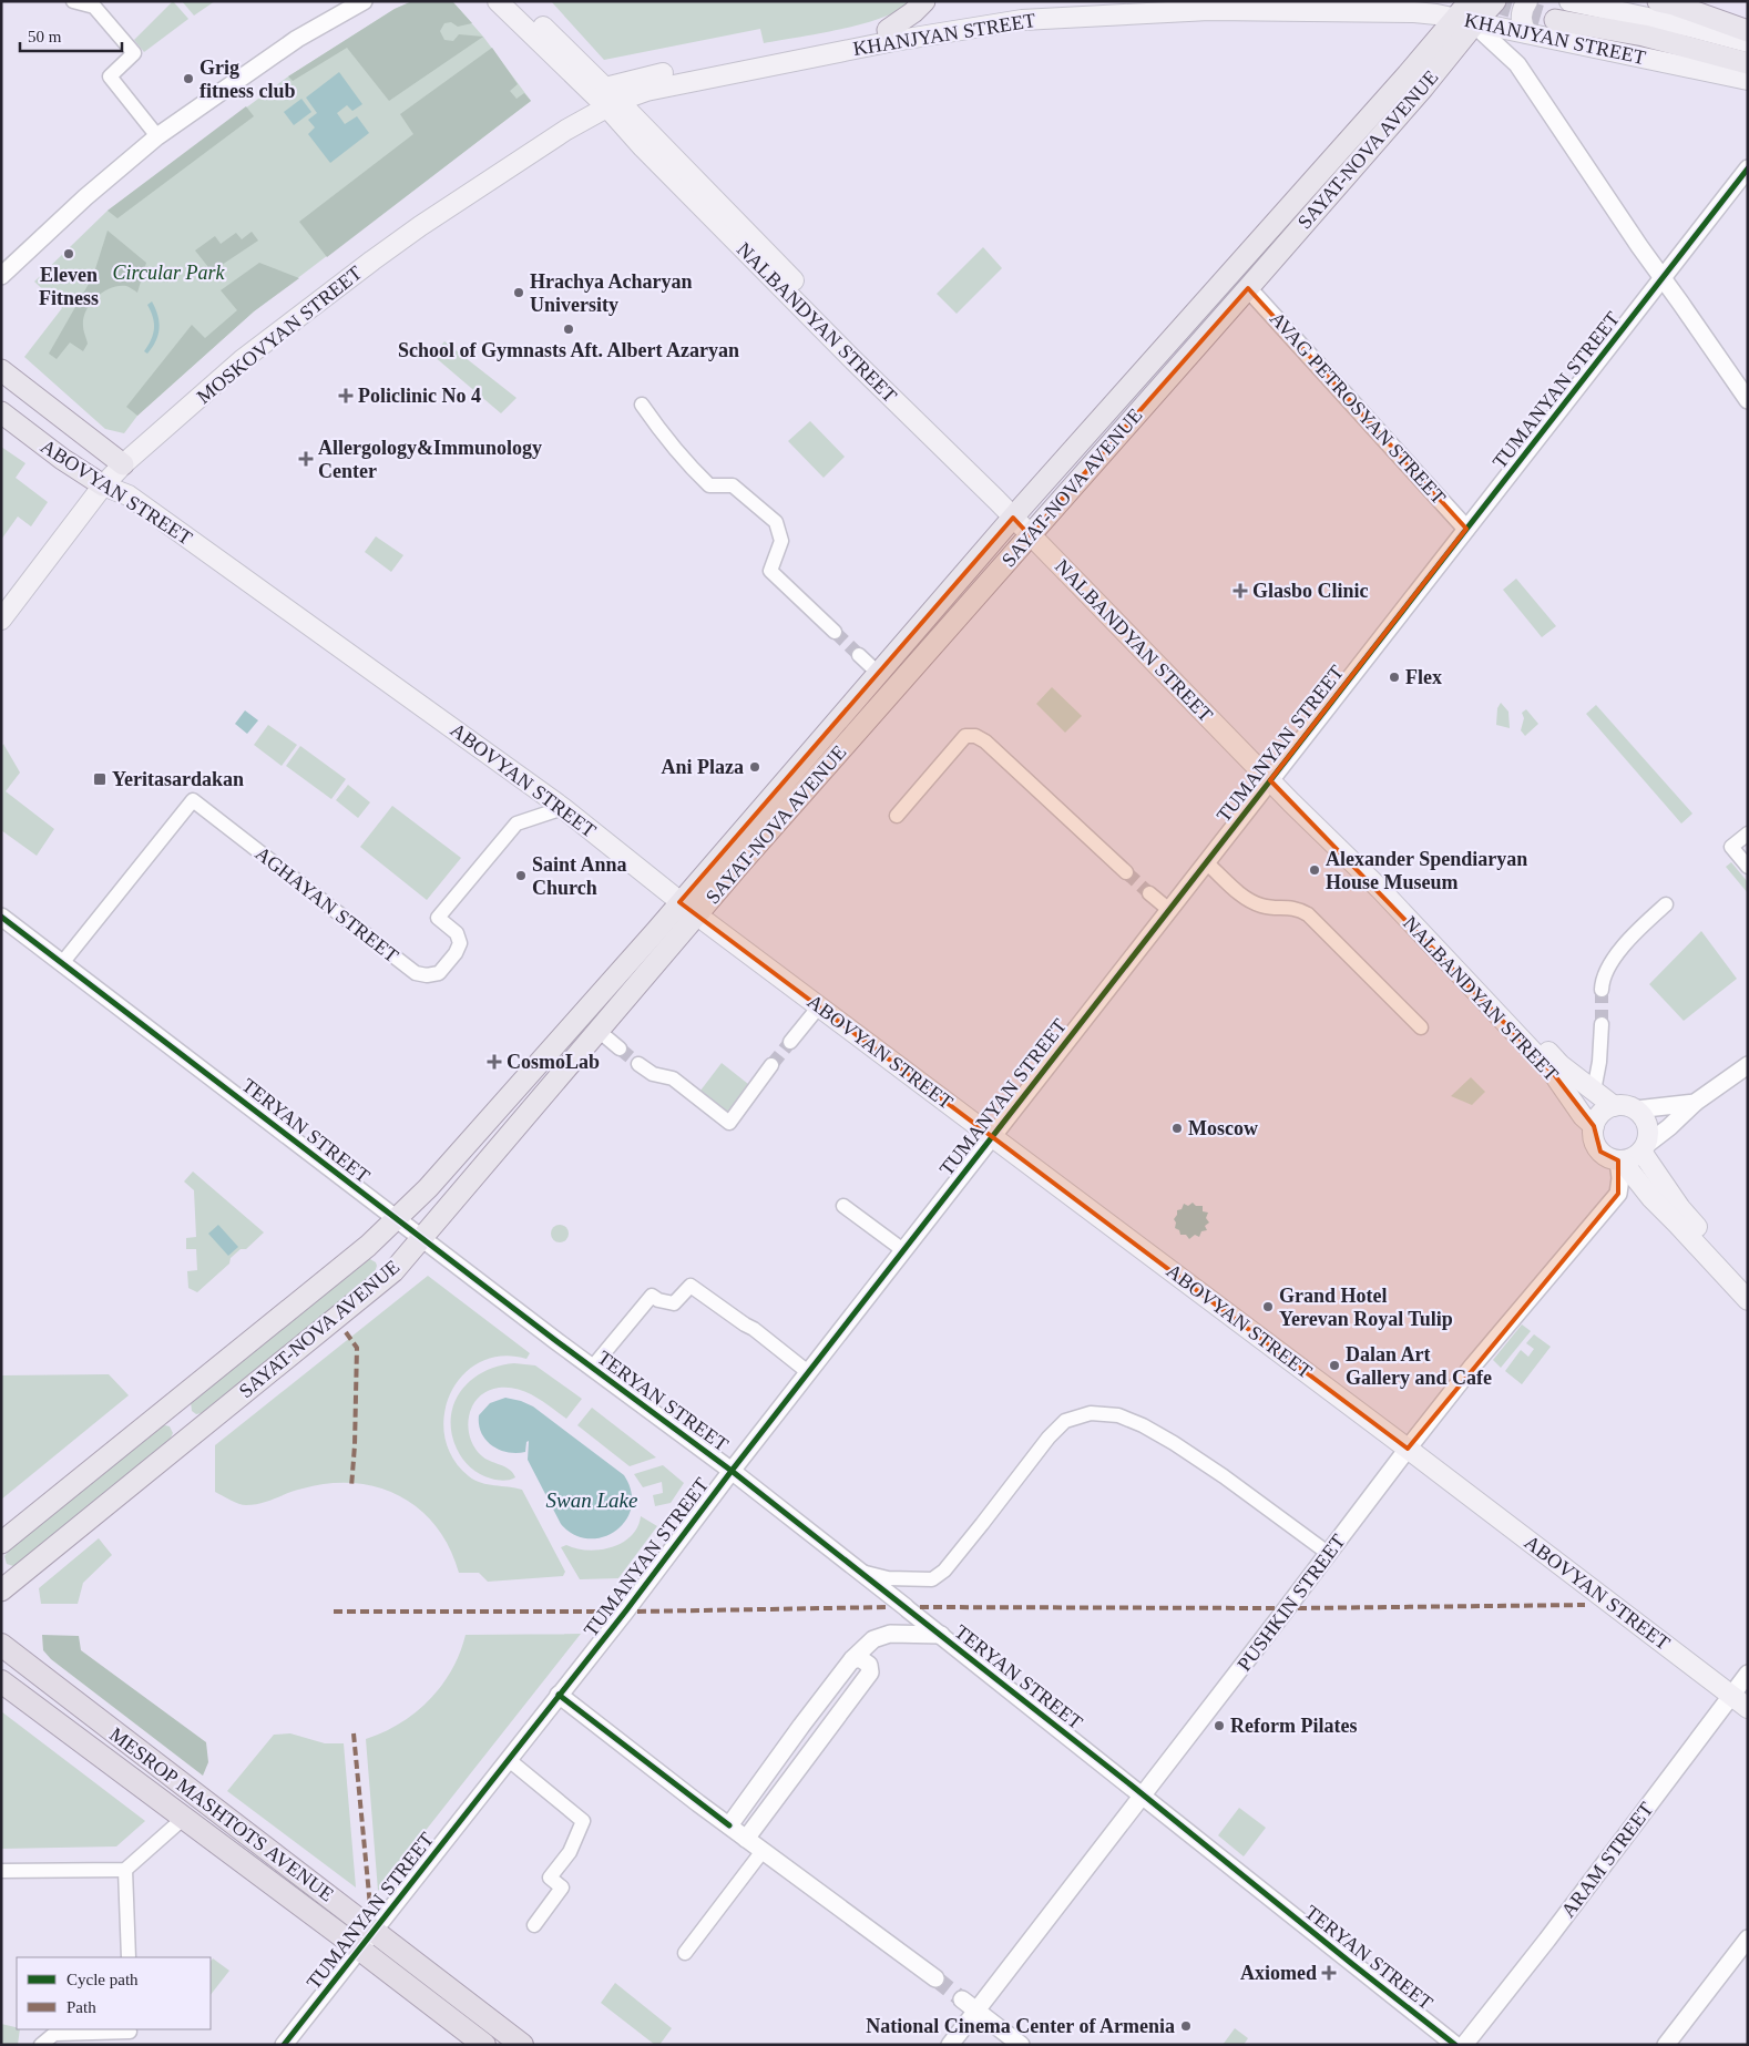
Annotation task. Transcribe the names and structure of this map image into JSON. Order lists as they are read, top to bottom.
{
  "streets": {
    "highway": ["MESROP MASHTOTS AVENUE"],
    "main road": [
      "KHANJYAN STREET",
      "SAYAT-NOVA AVENUE",
      "NALBANDYAN STREET",
      "MOSKOVYAN STREET",
      "ABOVYAN STREET"
    ],
    "street": [
      "TUMANYAN STREET",
      "AVAG PETROSYAN STREET",
      "AGHAYAN STREET",
      "TERYAN STREET",
      "PUSHKIN STREET",
      "ARAM STREET"
    ]
  },
  "crossings": [
    ["KHANJYAN STREET", "SAYAT-NOVA AVENUE"],
    ["KHANJYAN STREET", "NALBANDYAN STREET"],
    ["KHANJYAN STREET", "MOSKOVYAN STREET"],
    ["SAYAT-NOVA AVENUE", "NALBANDYAN STREET"],
    ["SAYAT-NOVA AVENUE", "AVAG PETROSYAN STREET"],
    ["SAYAT-NOVA AVENUE", "ABOVYAN STREET"],
    ["SAYAT-NOVA AVENUE", "TERYAN STREET"],
    ["NALBANDYAN STREET", "MOSKOVYAN STREET"],
    ["NALBANDYAN STREET", "TUMANYAN STREET"],
    ["NALBANDYAN STREET", "PUSHKIN STREET"],
    ["MOSKOVYAN STREET", "ABOVYAN STREET"],
    ["TUMANYAN STREET", "AVAG PETROSYAN STREET"],
    ["TUMANYAN STREET", "ABOVYAN STREET"],
    ["TUMANYAN STREET", "TERYAN STREET"],
    ["TUMANYAN STREET", "MESROP MASHTOTS AVENUE"],
    ["ABOVYAN STREET", "AGHAYAN STREET"],
    ["ABOVYAN STREET", "PUSHKIN STREET"],
    ["ABOVYAN STREET", "ARAM STREET"],
    ["AGHAYAN STREET", "TERYAN STREET"],
    ["TERYAN STREET", "PUSHKIN STREET"]
  ],
  "water": ["Swan Lake"],
  "parks": ["Circular Park"],
  "places": {
    "other": [
      "Grig fitness club",
      "Eleven Fitness",
      "Hrachya Acharyan University",
      "School of Gymnasts Aft. Albert Azaryan",
      "Flex",
      "Ani Plaza",
      "Alexander Spendiaryan House Museum",
      "Saint Anna Church",
      "Moscow",
      "Grand Hotel Yerevan Royal Tulip",
      "Dalan Art Gallery and Cafe",
      "Reform Pilates",
      "National Cinema Center of Armenia"
    ],
    "health": [
      "Policlinic No 4",
      "Allergology&Immunology Center",
      "Glasbo Clinic",
      "CosmoLab",
      "Axiomed"
    ],
    "transit": ["Yeritasardakan"]
  },
  "legend": ["Cycle path", "Path"],
  "scale_bar": "50 m"
}
